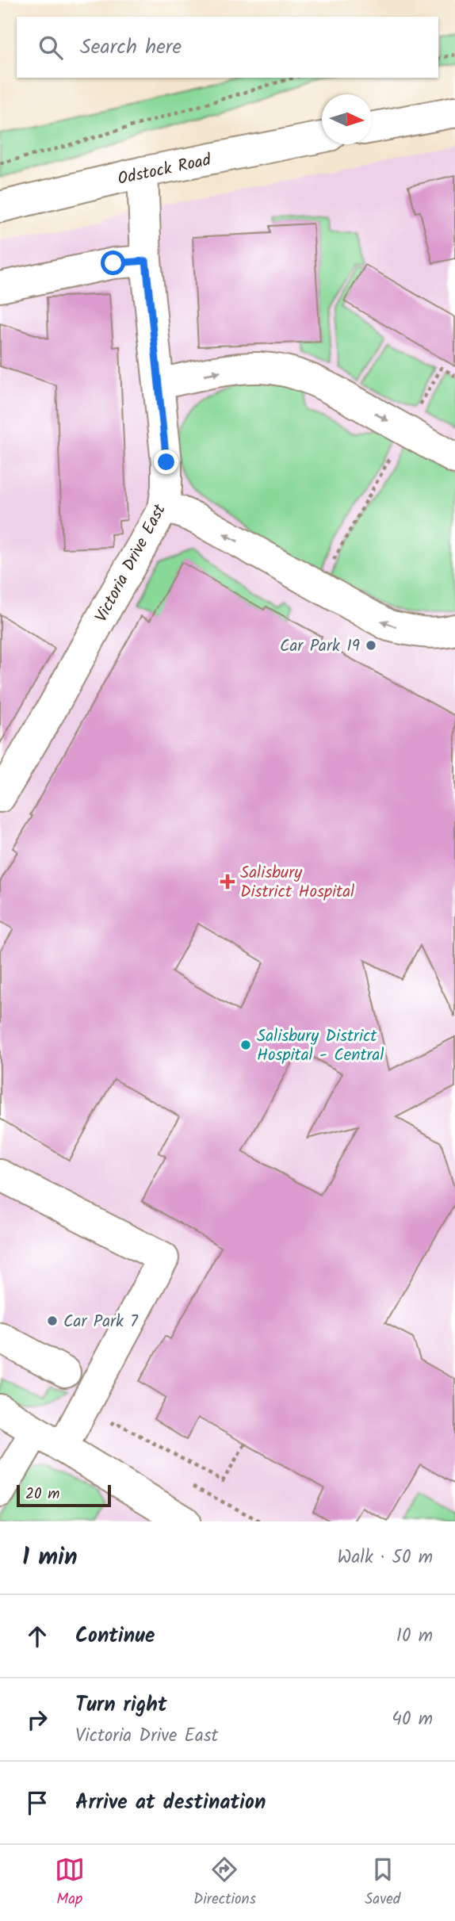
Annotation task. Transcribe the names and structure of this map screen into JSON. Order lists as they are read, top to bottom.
{
  "streets": {
    "street": ["Odstock Road", "Victoria Drive East"]
  },
  "crossings": [
    ["Odstock Road", "Victoria Drive East"]
  ],
  "places": {
    "other": ["Car Park 19", "Salisbury District Hospital - Central", "Car Park 7"],
    "health": ["Salisbury District Hospital"]
  },
  "scale_bar": "20 m",
  "north": "right",
  "page": {
    "search": "Search here",
    "scale": "20 m",
    "heading": ["1 min", "Walk · 50 m"],
    "list": [
      ["Continue", "10 m"],
      ["Turn right", "Victoria Drive East", "40 m"],
      "Arrive at destination"
    ],
    "nav": ["Map", "Directions", "Saved"]
  }
}
